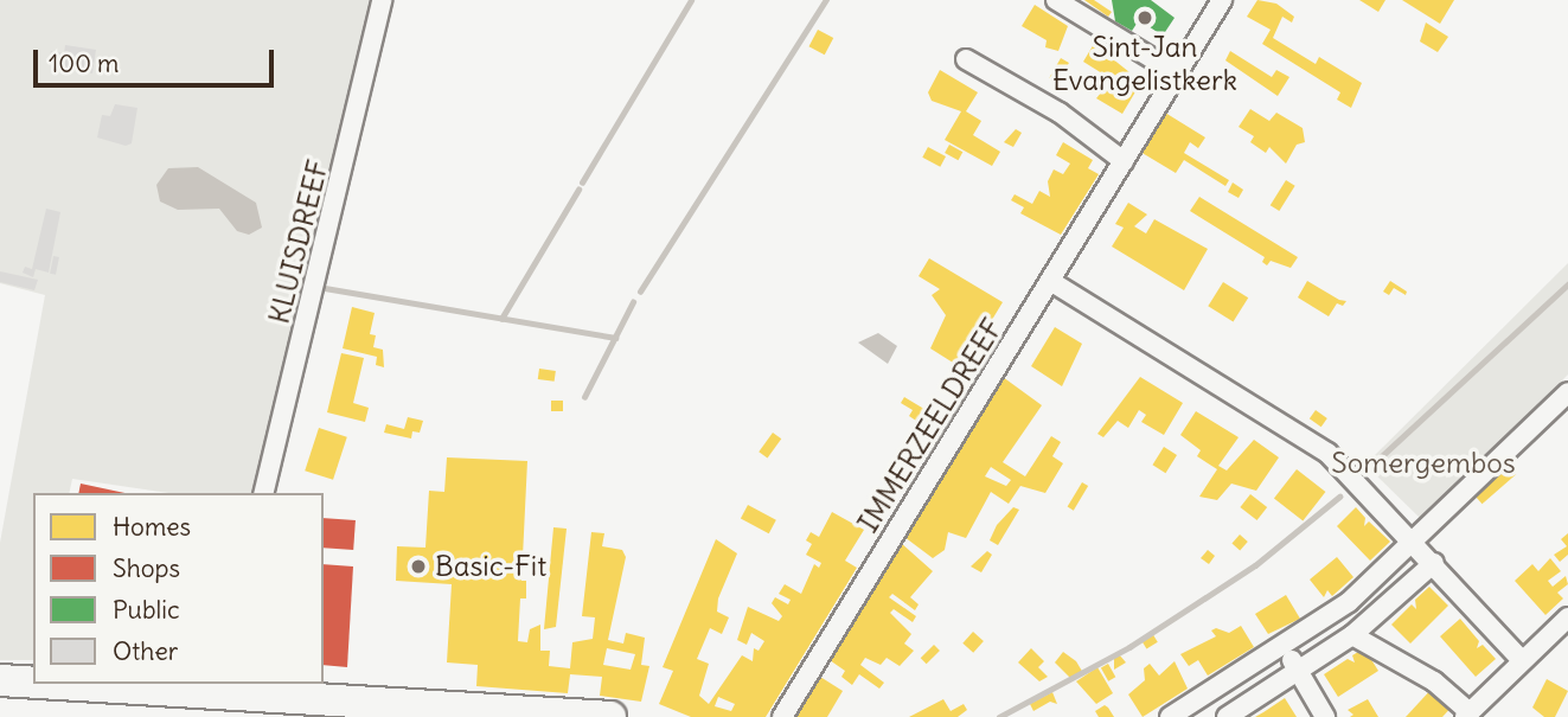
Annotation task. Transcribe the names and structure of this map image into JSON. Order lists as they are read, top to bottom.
{
  "streets": {
    "street": ["KLUISDREEF", "IMMERZEELDREEF"]
  },
  "parks": ["Somergembos"],
  "places": ["Sint-Jan Evangelistkerk", "Basic-Fit"],
  "legend": [
    "Homes",
    "Shops",
    "Public",
    "Other"
  ],
  "scale_bar": "100 m"
}
